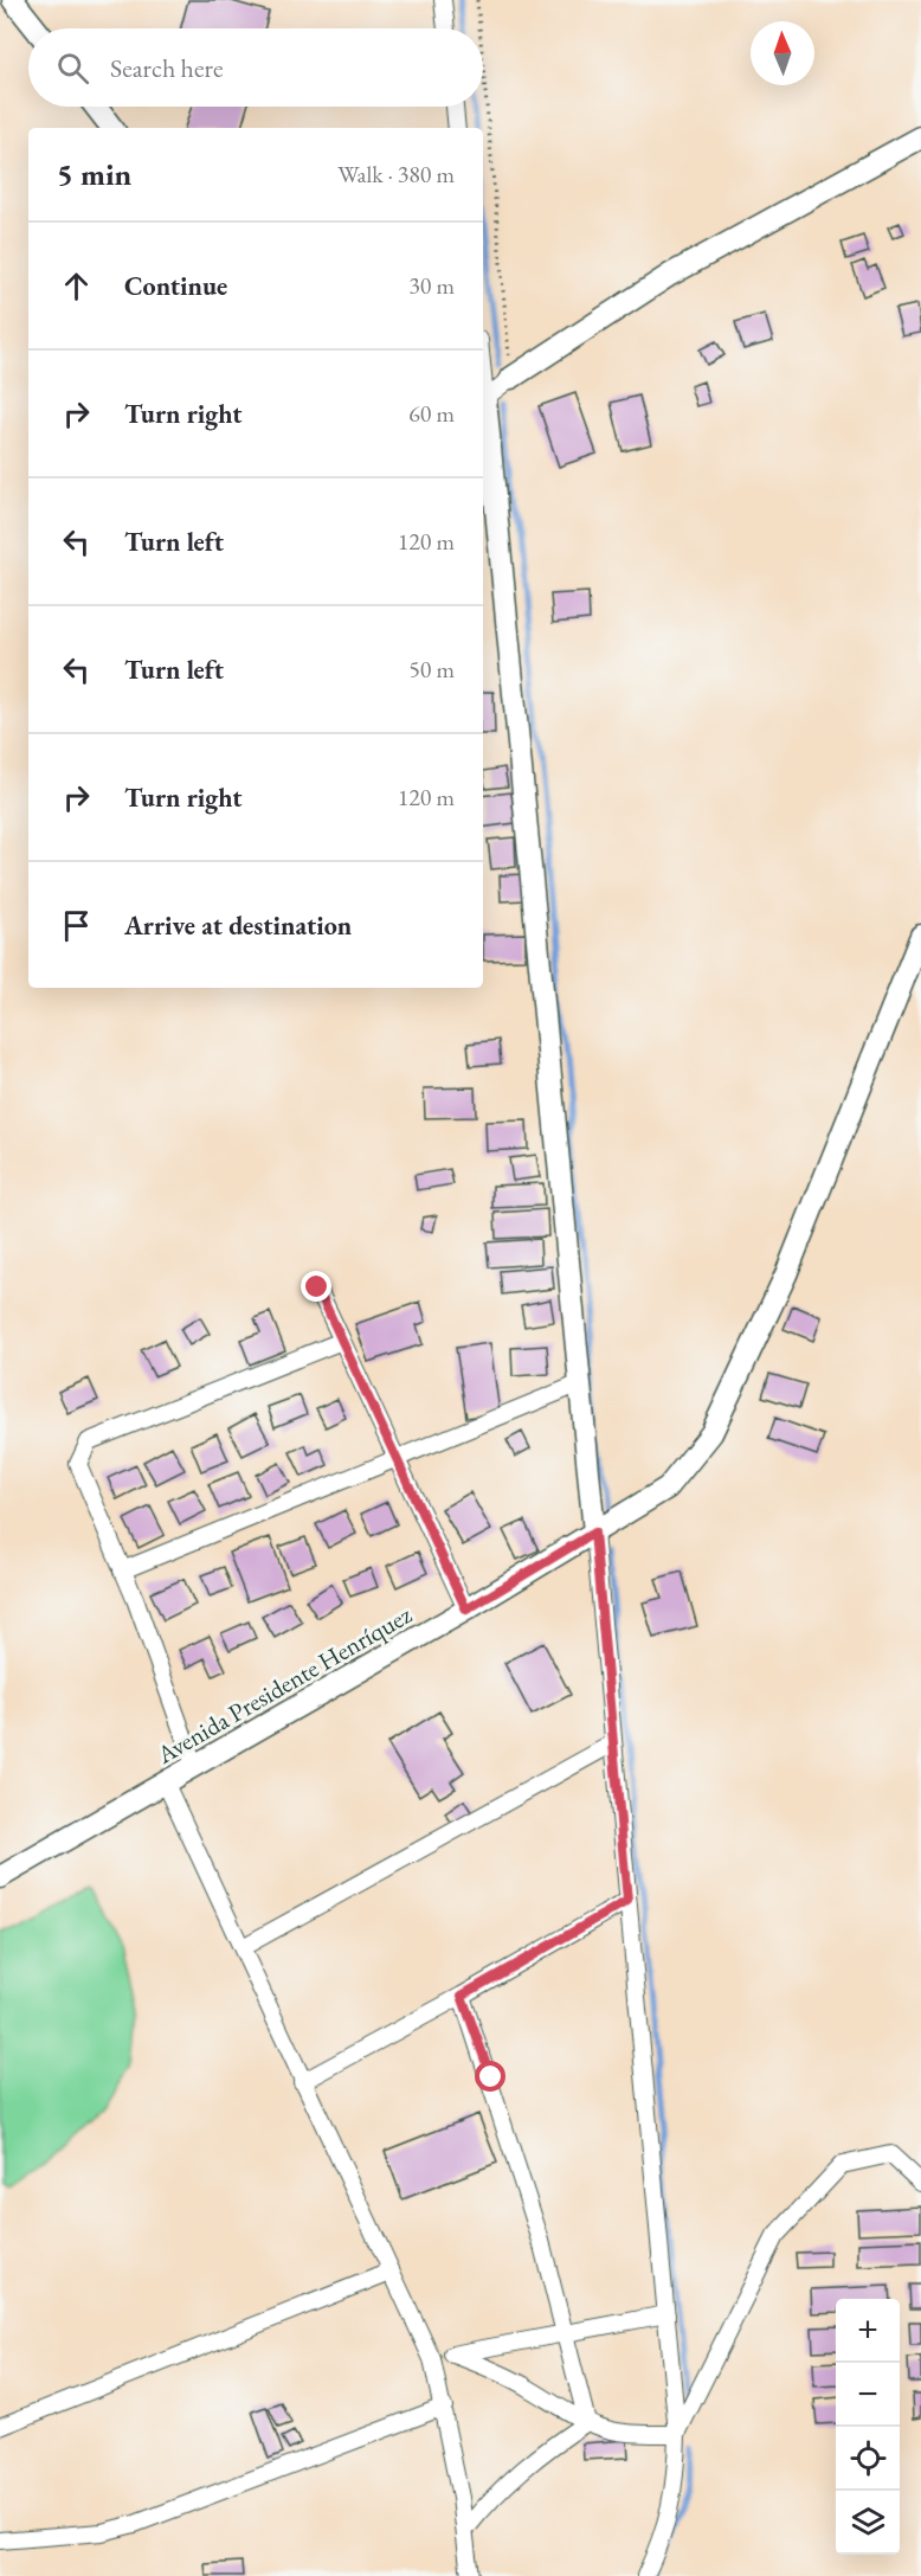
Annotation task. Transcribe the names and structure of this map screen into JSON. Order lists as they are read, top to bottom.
{
  "streets": {
    "street": ["Avenida Presidente Henríquez"]
  },
  "north": "top",
  "page": {
    "search": "Search here",
    "heading": ["5 min", "Walk · 380 m"],
    "list": [
      ["Continue", "30 m"],
      ["Turn right", "60 m"],
      ["Turn left", "120 m"],
      ["Turn left", "50 m"],
      ["Turn right", "120 m"],
      "Arrive at destination"
    ],
    "map_buttons": ["+", "−"]
  }
}
